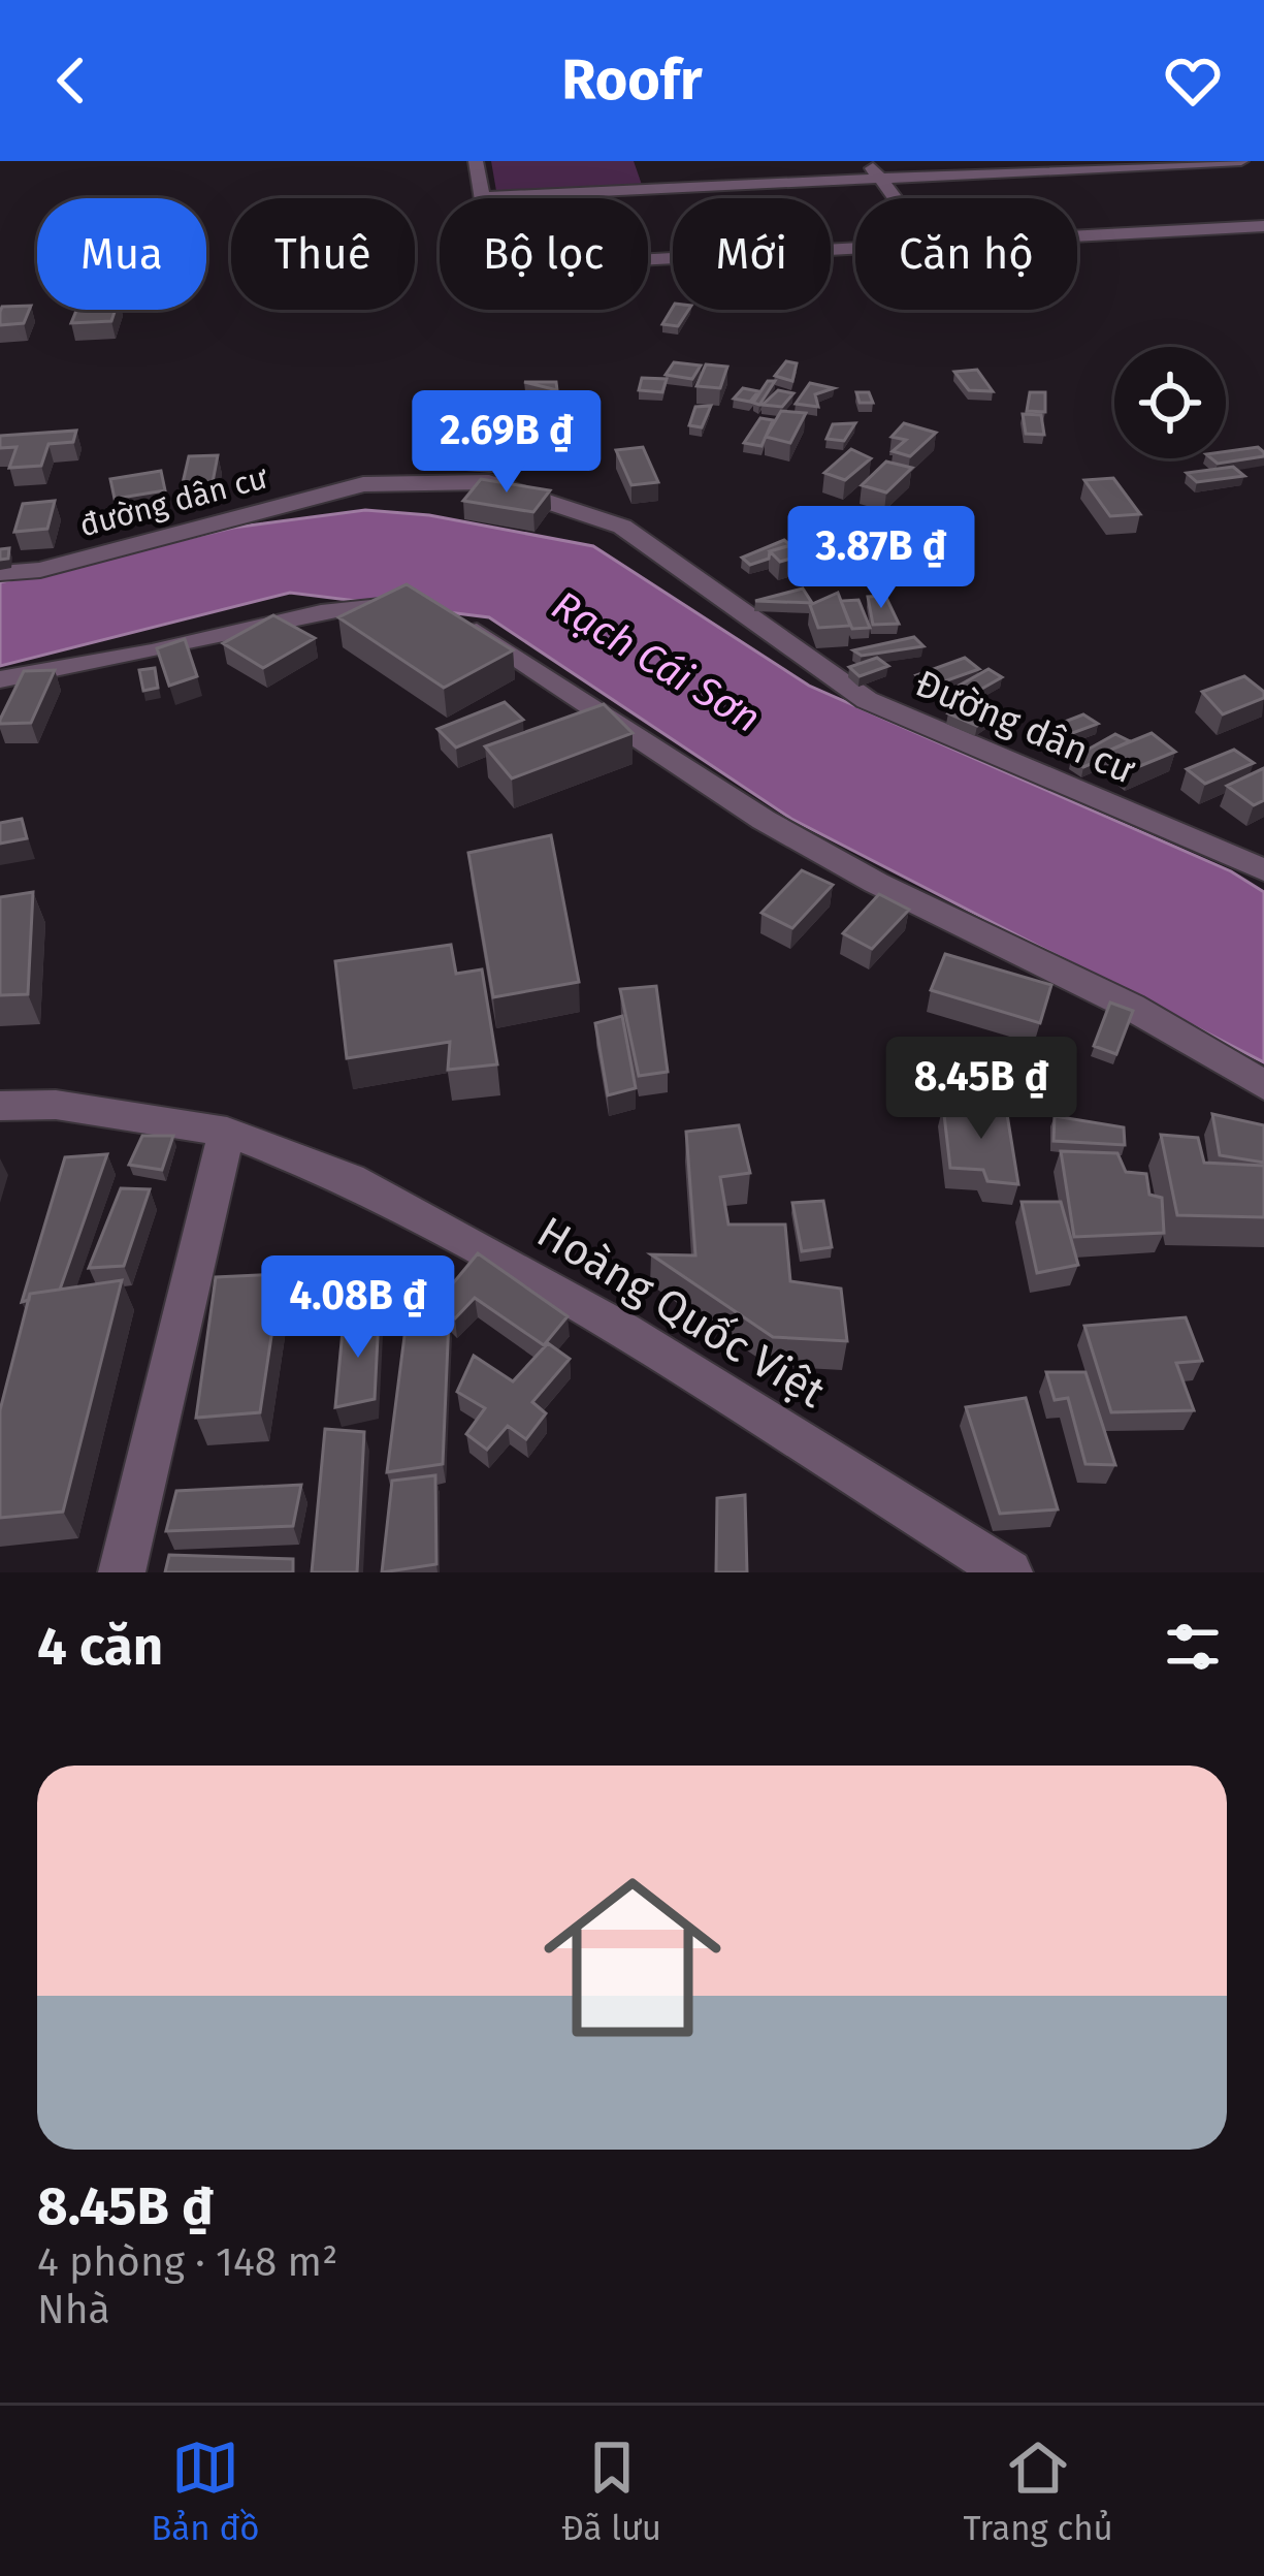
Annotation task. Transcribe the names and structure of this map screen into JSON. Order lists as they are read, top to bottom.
{
  "streets": {
    "street": ["đường dân cư", "Đường dân cư", "Hoàng Quốc Việt"]
  },
  "crossings": [
    ["đường dân cư", "Đường dân cư"]
  ],
  "water": ["Rạch Cái Sơn"],
  "page": {
    "header": "Roofr",
    "chip": [
      "Mua",
      "Thuê",
      "Bộ lọc",
      "Mới",
      "Căn hộ"
    ],
    "price": [
      "2.69B ₫",
      "3.87B ₫",
      "8.45B ₫",
      "4.08B ₫"
    ],
    "heading": "4 căn",
    "list": [
      {
        "name": "8.45B ₫",
        "note": "4 phòng · 148 m² · Nhà"
      }
    ],
    "tabs": ["Bản đồ", "Đã lưu", "Trang chủ"]
  }
}
